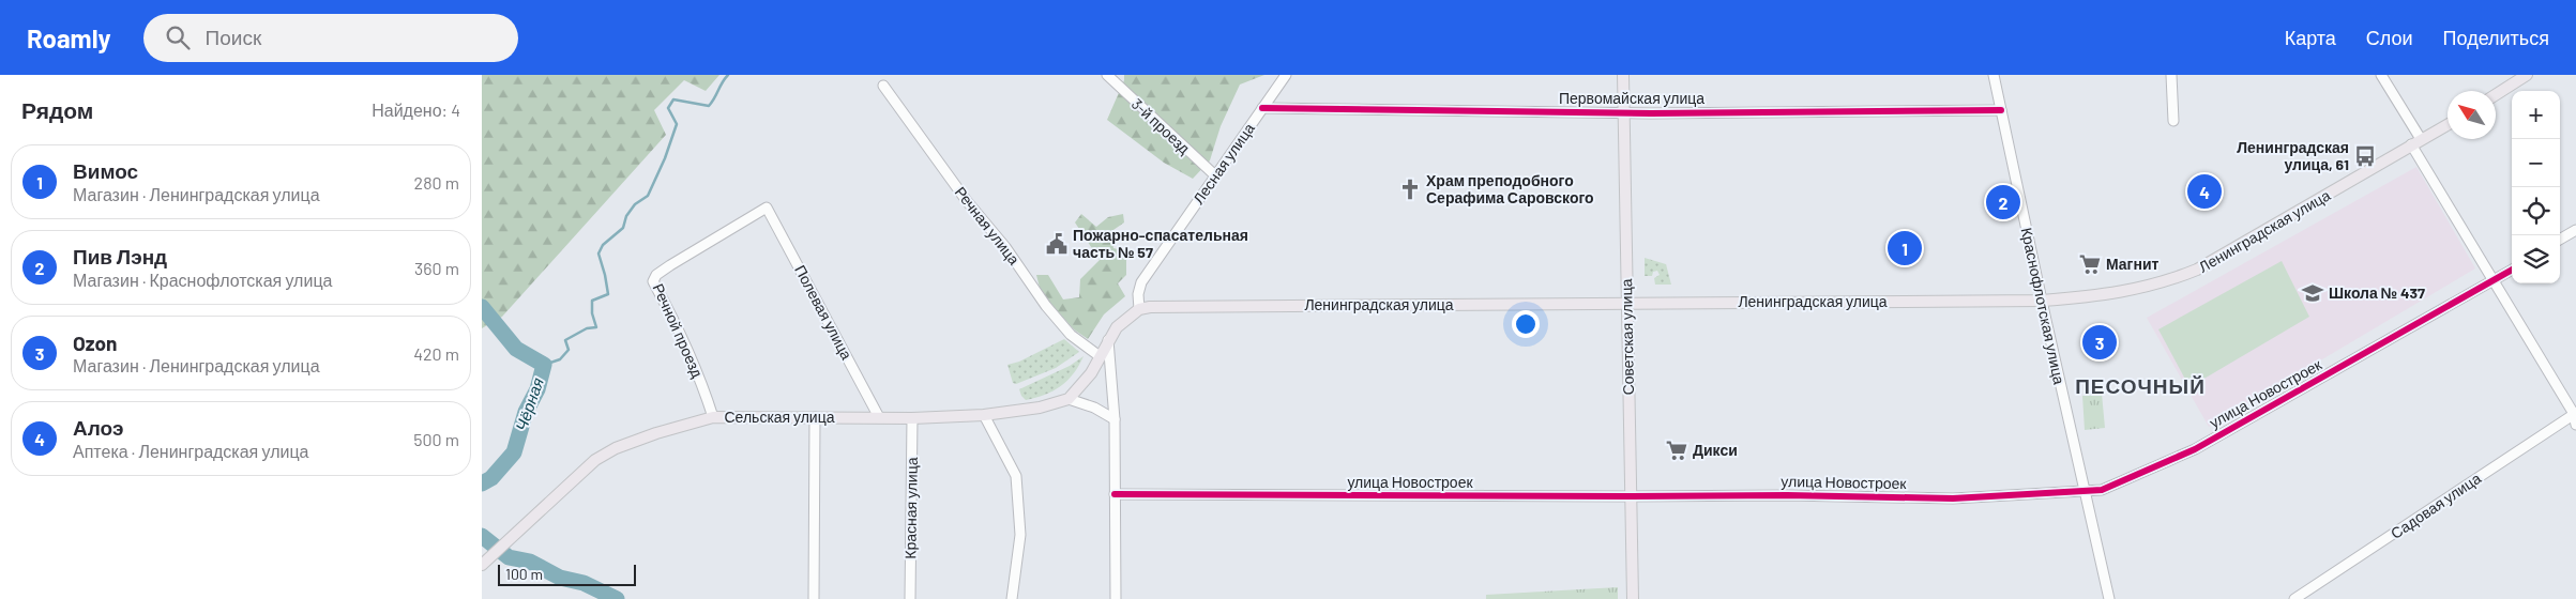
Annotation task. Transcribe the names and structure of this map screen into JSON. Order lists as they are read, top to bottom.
{
  "streets": {
    "main road": ["Ленинградская улица", "Советская улица", "Сельская улица"],
    "street": [
      "Первомайская улица",
      "3-й проезд",
      "Лесная улица",
      "Речная улица",
      "Краснофлотская улица",
      "Полевая улица",
      "Речной проезд",
      "улица Новостроек",
      "Садовая улица",
      "Красная улица"
    ]
  },
  "crossings": [
    ["Первомайская улица", "Лесная улица"],
    ["Первомайская улица", "Краснофлотская улица"],
    ["Первомайская улица", "Советская улица"],
    ["3-й проезд", "Лесная улица"],
    ["Лесная улица", "Ленинградская улица"],
    ["Ленинградская улица", "Краснофлотская улица"],
    ["Ленинградская улица", "Советская улица"],
    ["Краснофлотская улица", "улица Новостроек"],
    ["Полевая улица", "Речной проезд"],
    ["Полевая улица", "Сельская улица"],
    ["Речной проезд", "Сельская улица"],
    ["Советская улица", "улица Новостроек"],
    ["Сельская улица", "Красная улица"]
  ],
  "districts": ["ПЕСОЧНЫЙ"],
  "water": ["Чёрная"],
  "places": {
    "bus stop": ["Ленинградская улица, 61"],
    "church": ["Храм преподобного Серафима Саровского"],
    "public building": ["Пожарно-спасательная часть № 57"],
    "supermarket": ["Магнит", "Дикси"],
    "school or university": ["Школа № 437"]
  },
  "scale_bar": "100 m",
  "north": "top left",
  "page": {
    "header": "Roamly",
    "search": "Поиск",
    "nav": ["Карта", "Слои", "Поделиться"],
    "heading": ["Рядом", "Найдено: 4"],
    "map_buttons": ["+", "−"],
    "list": [
      {
        "mark": "1",
        "name": "Вимос",
        "note": "Магазин · Ленинградская улица",
        "value": "280 m"
      },
      {
        "mark": "2",
        "name": "Пив Лэнд",
        "note": "Магазин · Краснофлотская улица",
        "value": "360 m"
      },
      {
        "mark": "3",
        "name": "Ozon",
        "note": "Магазин · Ленинградская улица",
        "value": "420 m"
      },
      {
        "mark": "4",
        "name": "Алоэ",
        "note": "Аптека · Ленинградская улица",
        "value": "500 m"
      }
    ],
    "pins": [
      "4",
      "2",
      "1",
      "3"
    ],
    "scale": "100 m"
  }
}
